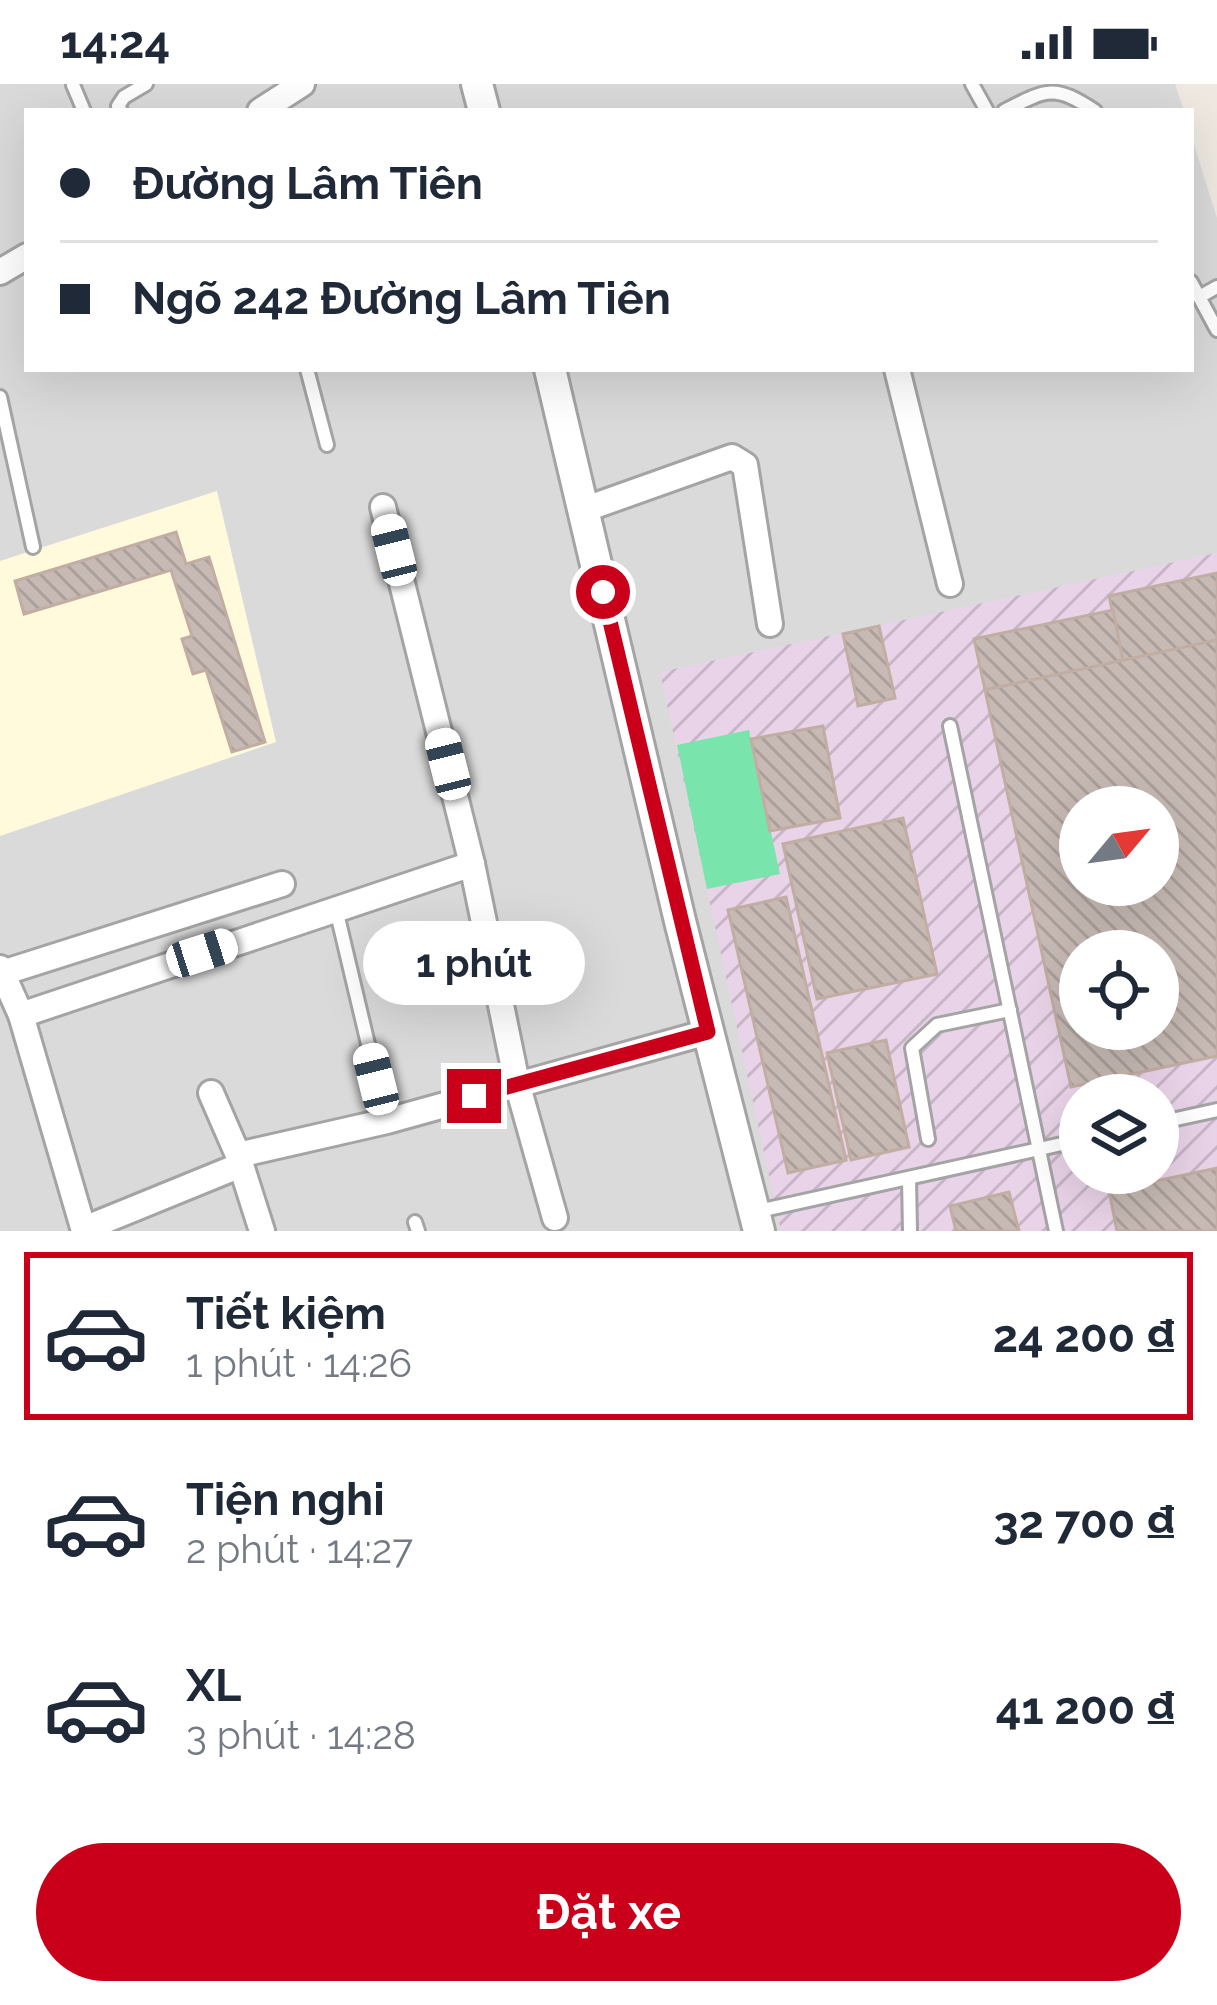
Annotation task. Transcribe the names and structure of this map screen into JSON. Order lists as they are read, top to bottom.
{
  "north": "top right",
  "page": {
    "status": "14:24",
    "banner": ["Đường Lâm Tiên", "Ngõ 242 Đường Lâm Tiên"],
    "bubble": "1 phút",
    "list": [
      {
        "name": "Tiết kiệm",
        "note": "1 phút · 14:26",
        "value": "24 200 ₫"
      },
      {
        "name": "Tiện nghi",
        "note": "2 phút · 14:27",
        "value": "32 700 ₫"
      },
      {
        "name": "XL",
        "note": "3 phút · 14:28",
        "value": "41 200 ₫"
      }
    ],
    "buttons": "Đặt xe"
  }
}
